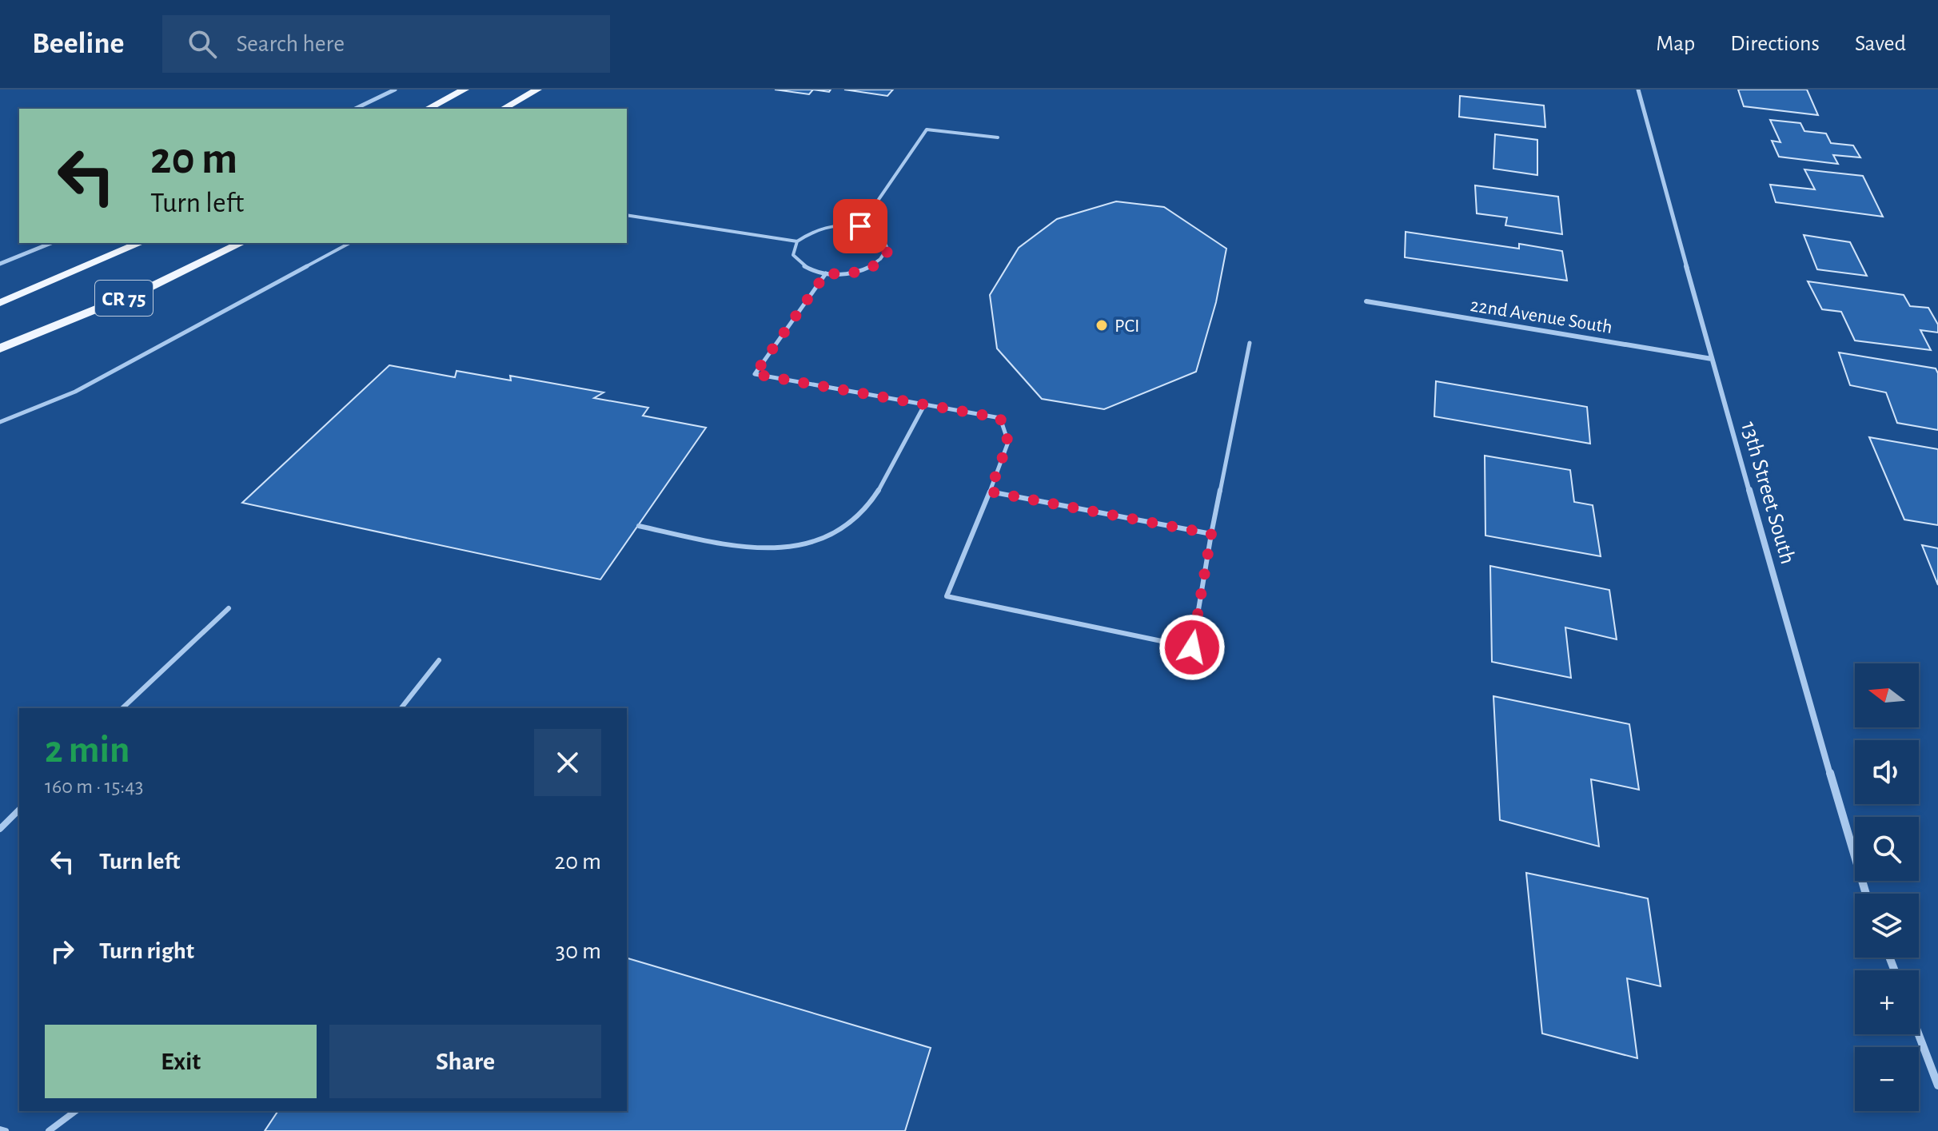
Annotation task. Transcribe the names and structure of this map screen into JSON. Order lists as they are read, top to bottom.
{
  "streets": {
    "main road": ["CR 75"],
    "street": ["22nd Avenue South", "13th Street South"]
  },
  "crossings": [
    ["22nd Avenue South", "13th Street South"]
  ],
  "places": ["PCI"],
  "north": "left",
  "page": {
    "header": "Beeline",
    "search": "Search here",
    "nav": ["Map", "Directions", "Saved"],
    "turn": ["20 m", "Turn left"],
    "map_buttons": ["+", "−"],
    "heading": ["2 min", "160 m · 15:43"],
    "list": [
      {
        "name": "Turn left",
        "value": "20 m"
      },
      {
        "name": "Turn right",
        "value": "30 m"
      }
    ],
    "buttons": ["Exit", "Share"]
  }
}
